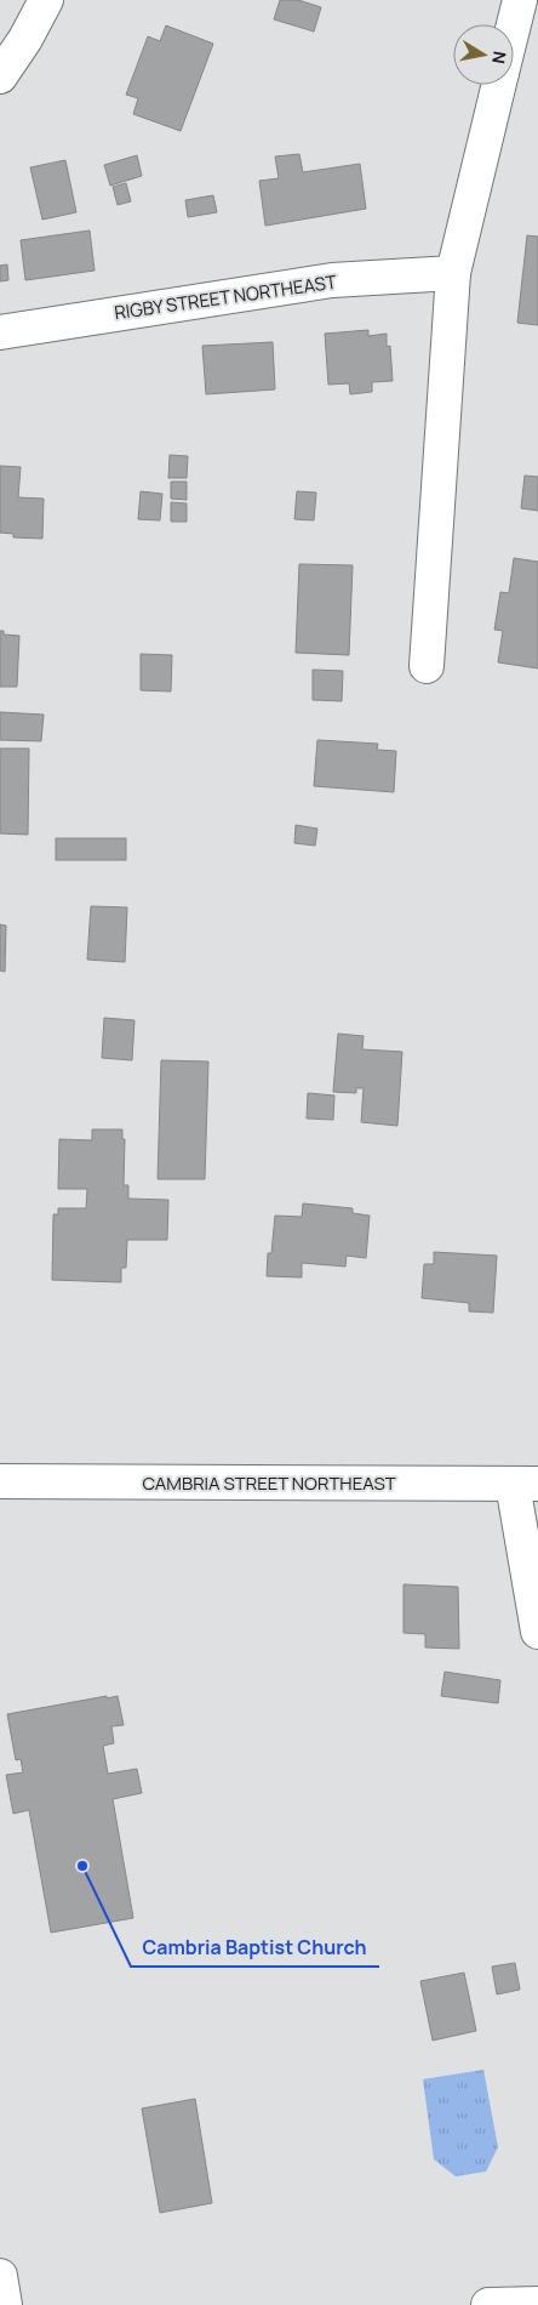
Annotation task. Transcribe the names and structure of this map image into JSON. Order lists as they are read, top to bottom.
{
  "streets": {
    "street": ["RIGBY STREET NORTHEAST", "CAMBRIA STREET NORTHEAST"]
  },
  "places": ["Cambria Baptist Church"],
  "north": "right"
}
